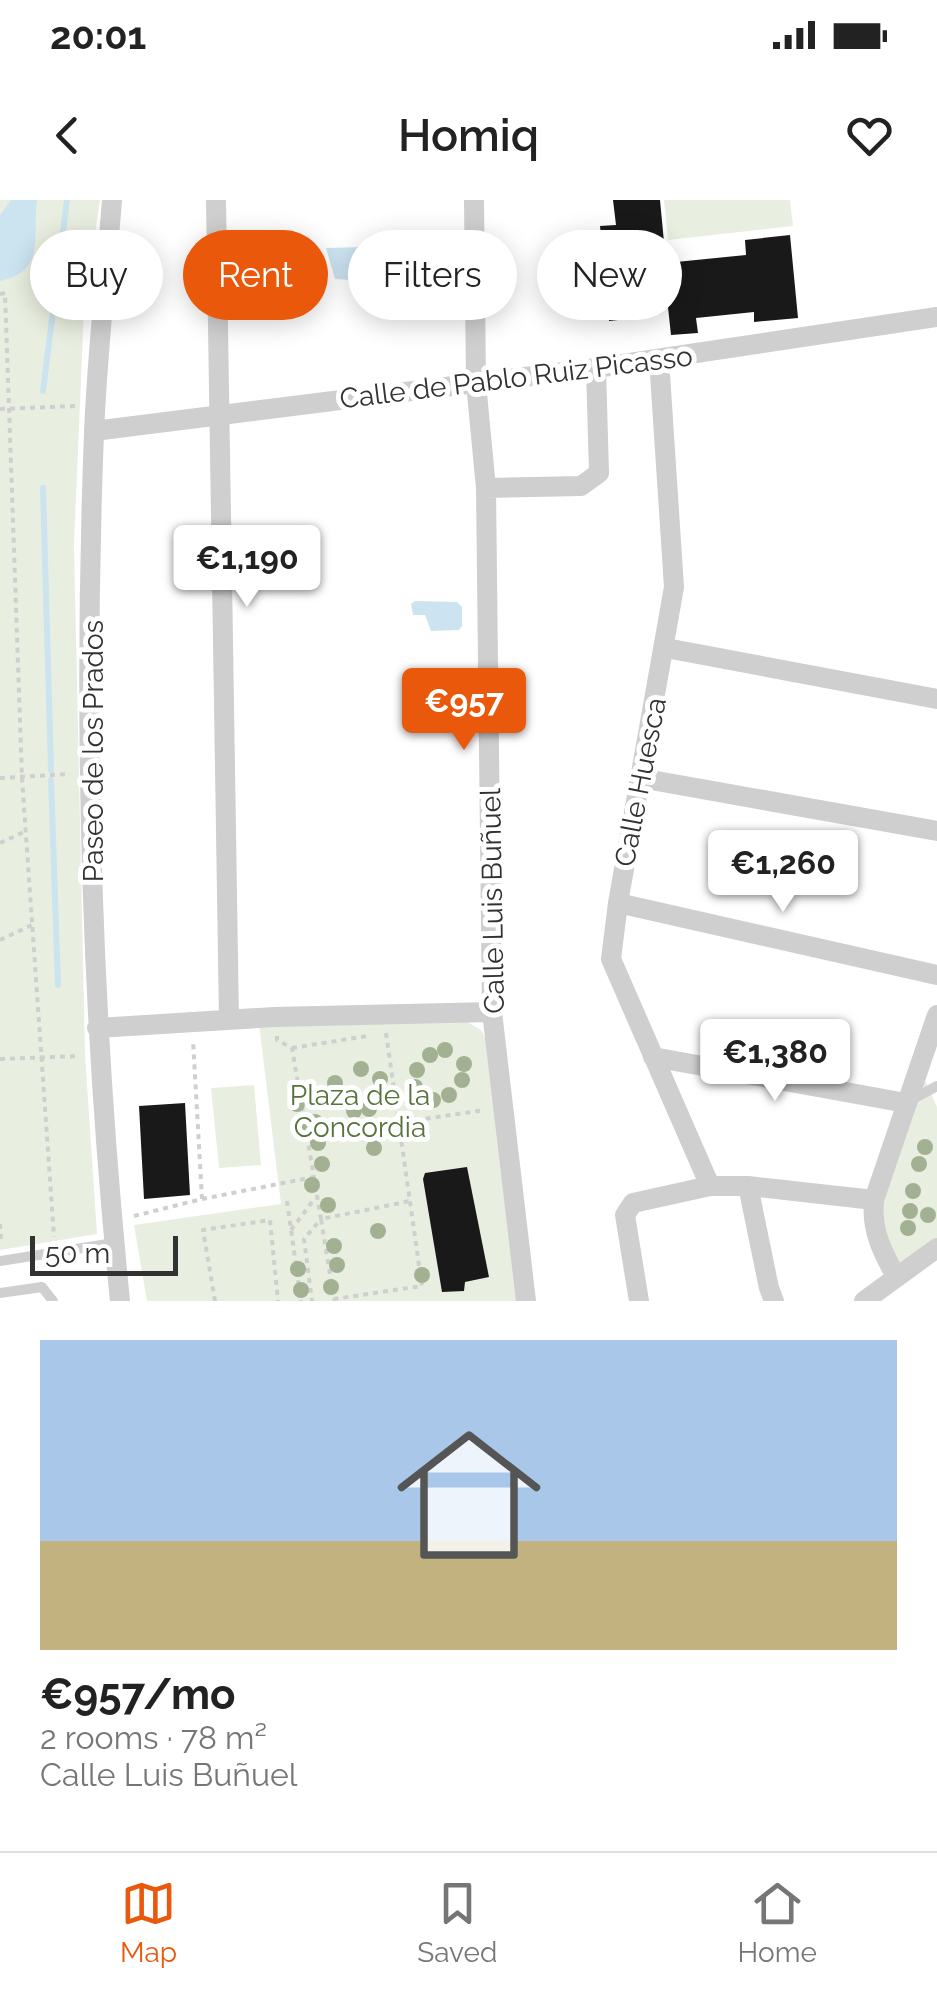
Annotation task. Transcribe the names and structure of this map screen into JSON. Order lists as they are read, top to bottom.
{
  "streets": {
    "street": [
      "Calle de Pablo Ruiz Picasso",
      "Paseo de los Prados",
      "Calle Huesca",
      "Calle Luis Buñuel"
    ]
  },
  "crossings": [
    ["Calle de Pablo Ruiz Picasso", "Paseo de los Prados"],
    ["Calle de Pablo Ruiz Picasso", "Calle Huesca"],
    ["Calle de Pablo Ruiz Picasso", "Calle Luis Buñuel"]
  ],
  "parks": ["Plaza de la Concordia"],
  "scale_bar": "50 m",
  "page": {
    "status": "20:01",
    "header": "Homiq",
    "chip": [
      "Buy",
      "Rent",
      "Filters",
      "New"
    ],
    "price": [
      "€1,190",
      "€957",
      "€1,260",
      "€1,380"
    ],
    "scale": "50 m",
    "list": [
      {
        "name": "€957/mo",
        "note": "2 rooms · 78 m² · Calle Luis Buñuel"
      }
    ],
    "tabs": ["Map", "Saved", "Home"]
  }
}
